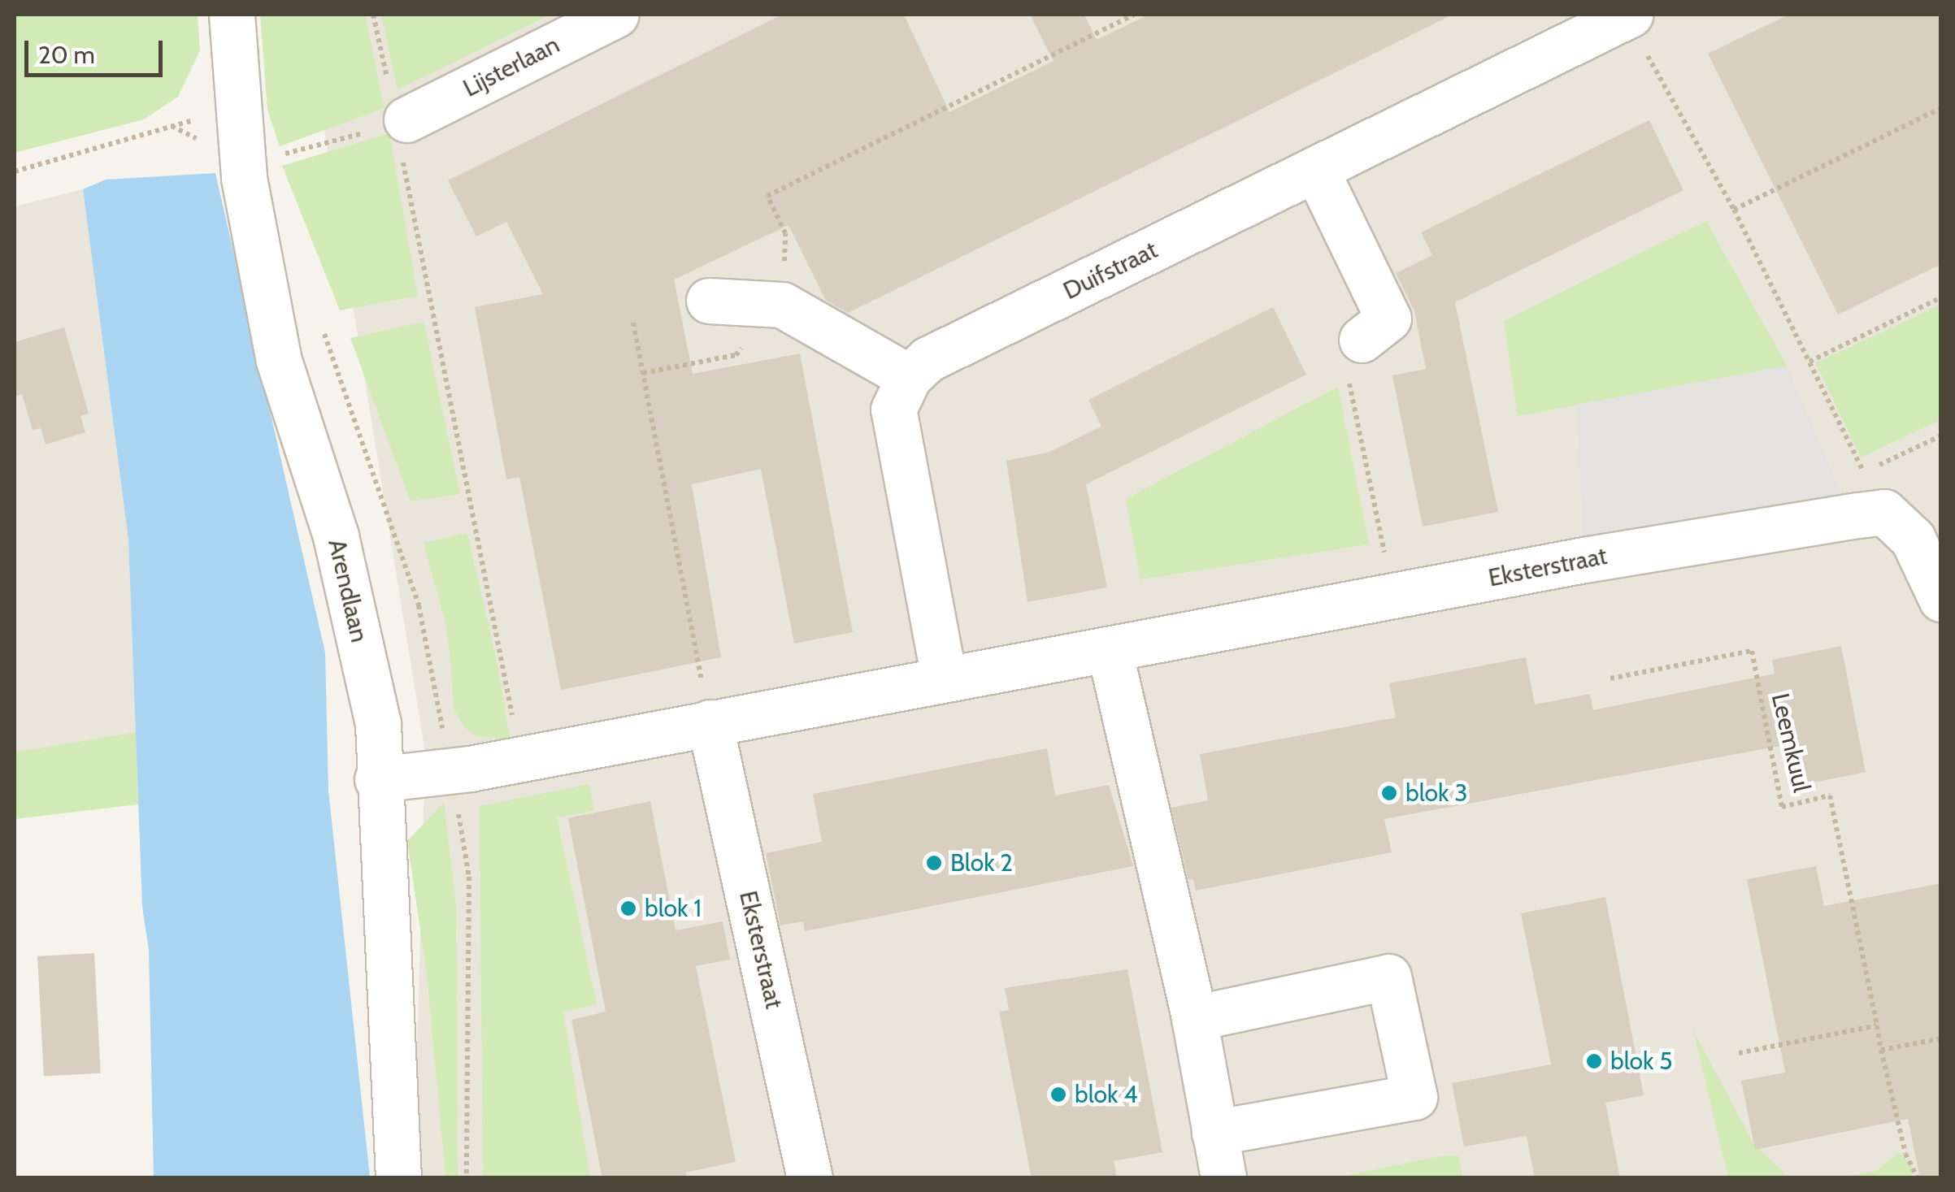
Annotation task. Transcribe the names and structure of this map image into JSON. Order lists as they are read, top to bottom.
{
  "streets": {
    "street": [
      "Lijsterlaan",
      "Duifstraat",
      "Eksterstraat",
      "Arendlaan"
    ],
    "path": ["Leemkuul"]
  },
  "crossings": [
    ["Eksterstraat", "Arendlaan"]
  ],
  "places": [
    "blok 3",
    "Blok 2",
    "blok 1",
    "blok 5",
    "blok 4"
  ],
  "scale_bar": "20 m"
}
